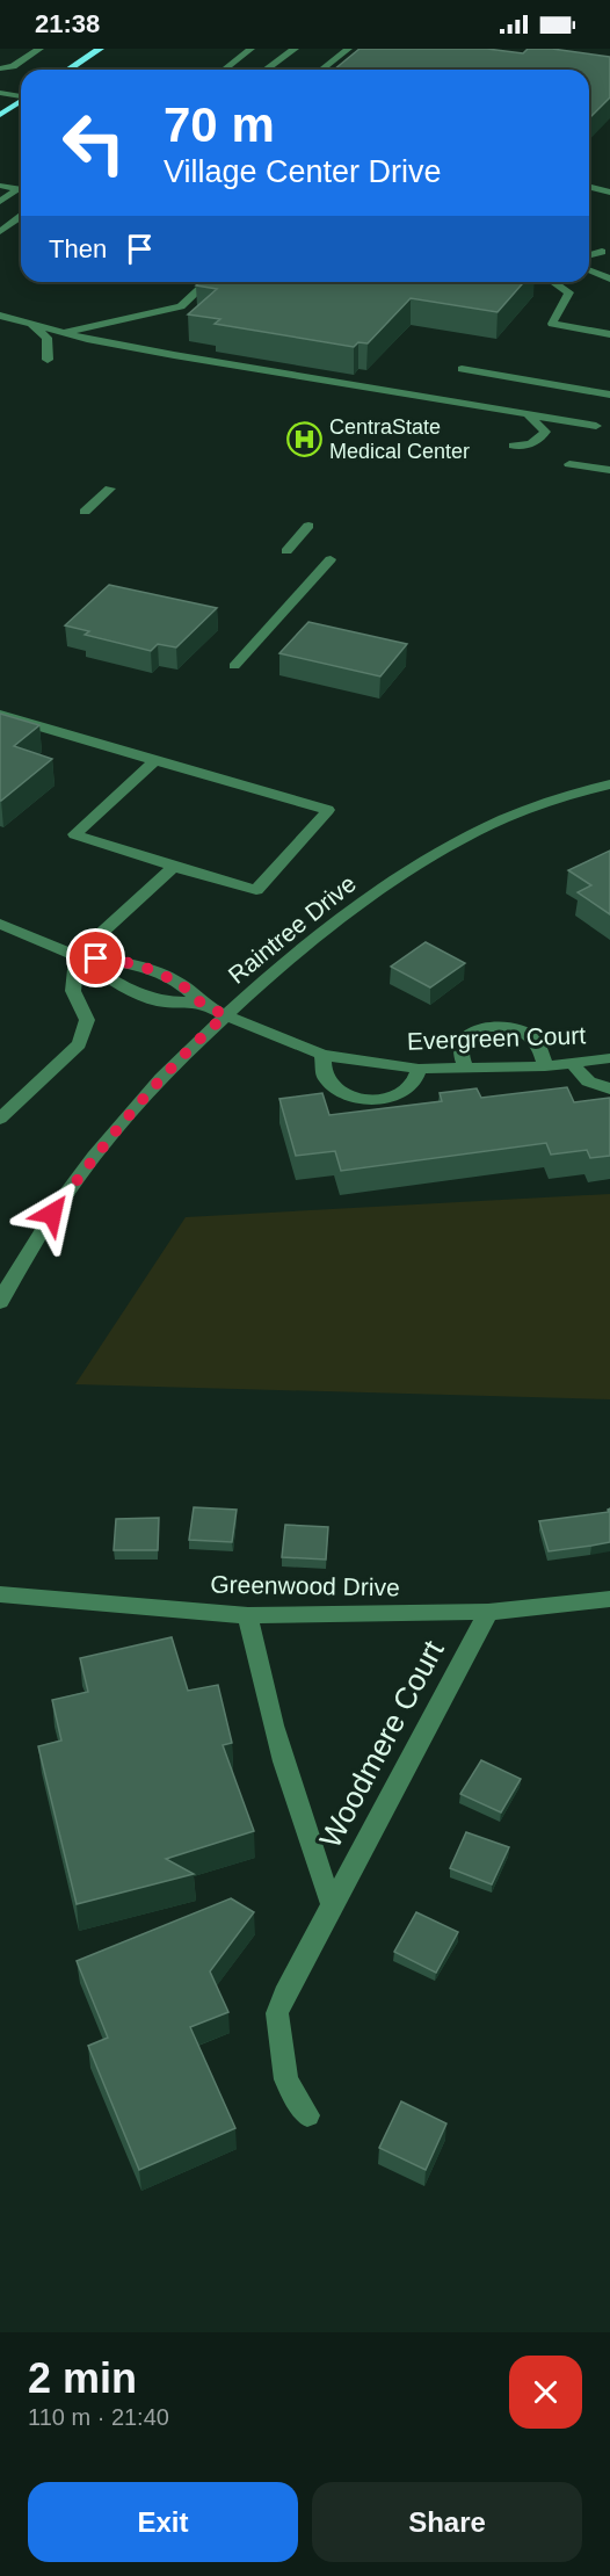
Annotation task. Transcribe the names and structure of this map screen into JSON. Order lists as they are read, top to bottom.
{
  "streets": {
    "street": [
      "Raintree Drive",
      "Evergreen Court",
      "Greenwood Drive",
      "Woodmere Court"
    ]
  },
  "crossings": [
    ["Raintree Drive", "Evergreen Court"],
    ["Greenwood Drive", "Woodmere Court"]
  ],
  "places": {
    "hospital": ["CentraState Medical Center"]
  },
  "page": {
    "status": "21:38",
    "turn": ["70 m", "Village Center Drive"],
    "then": "Then",
    "heading": ["2 min", "110 m · 21:40"],
    "buttons": ["Exit", "Share"]
  }
}
